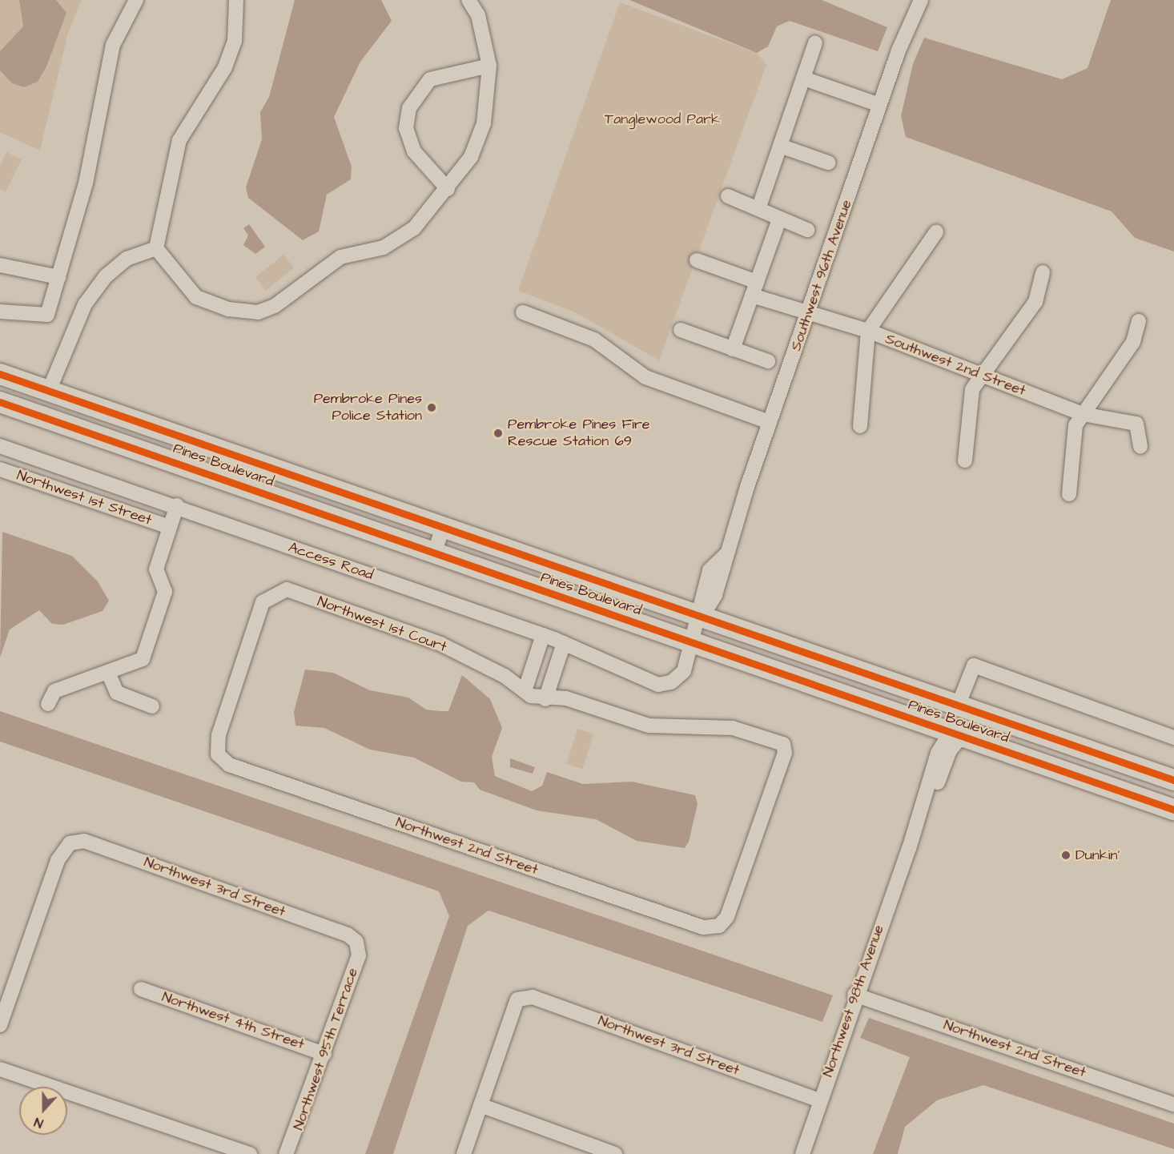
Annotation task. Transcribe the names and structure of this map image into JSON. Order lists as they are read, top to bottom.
{
  "streets": {
    "highway": ["Pines Boulevard"],
    "street": [
      "Southwest 96th Avenue",
      "Southwest 2nd Street",
      "Northwest 1st Street",
      "Access Road",
      "Northwest 1st Court",
      "Northwest 2nd Street",
      "Northwest 3rd Street",
      "Northwest 98th Avenue",
      "Northwest 4th Street",
      "Northwest 95th Terrace"
    ]
  },
  "crossings": [
    ["Southwest 96th Avenue", "Southwest 2nd Street"],
    ["Southwest 96th Avenue", "Pines Boulevard"],
    ["Southwest 96th Avenue", "Access Road"],
    ["Pines Boulevard", "Northwest 98th Avenue"],
    ["Northwest 1st Court", "Northwest 2nd Street"],
    ["Northwest 2nd Street", "Northwest 98th Avenue"],
    ["Northwest 3rd Street", "Northwest 98th Avenue"],
    ["Northwest 3rd Street", "Northwest 95th Terrace"],
    ["Northwest 4th Street", "Northwest 95th Terrace"]
  ],
  "parks": ["Tanglewood Park"],
  "places": ["Pembroke Pines Police Station", "Pembroke Pines Fire Rescue Station 69", "Dunkin'"],
  "north": "bottom"
}
